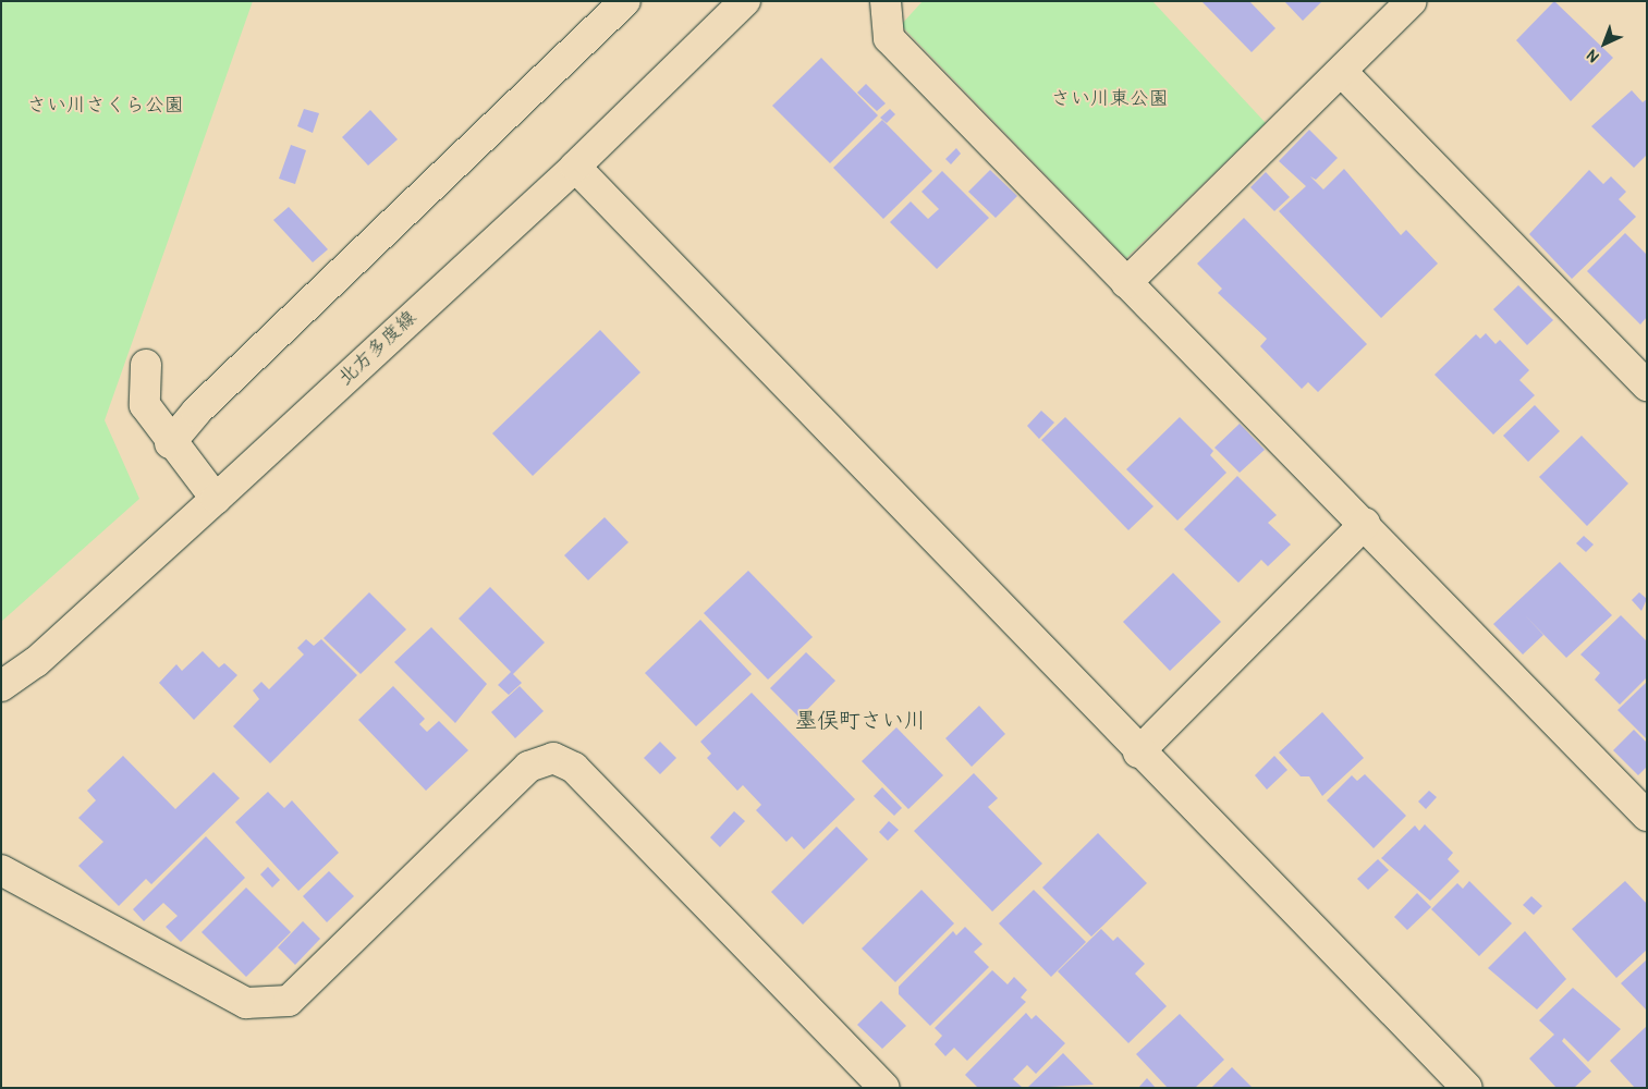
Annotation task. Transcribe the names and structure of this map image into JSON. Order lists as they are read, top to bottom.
{
  "streets": {
    "street": ["北方多度線"]
  },
  "districts": ["墨俣町さい川"],
  "parks": ["さい川東公園", "さい川さくら公園"],
  "north": "bottom left"
}
